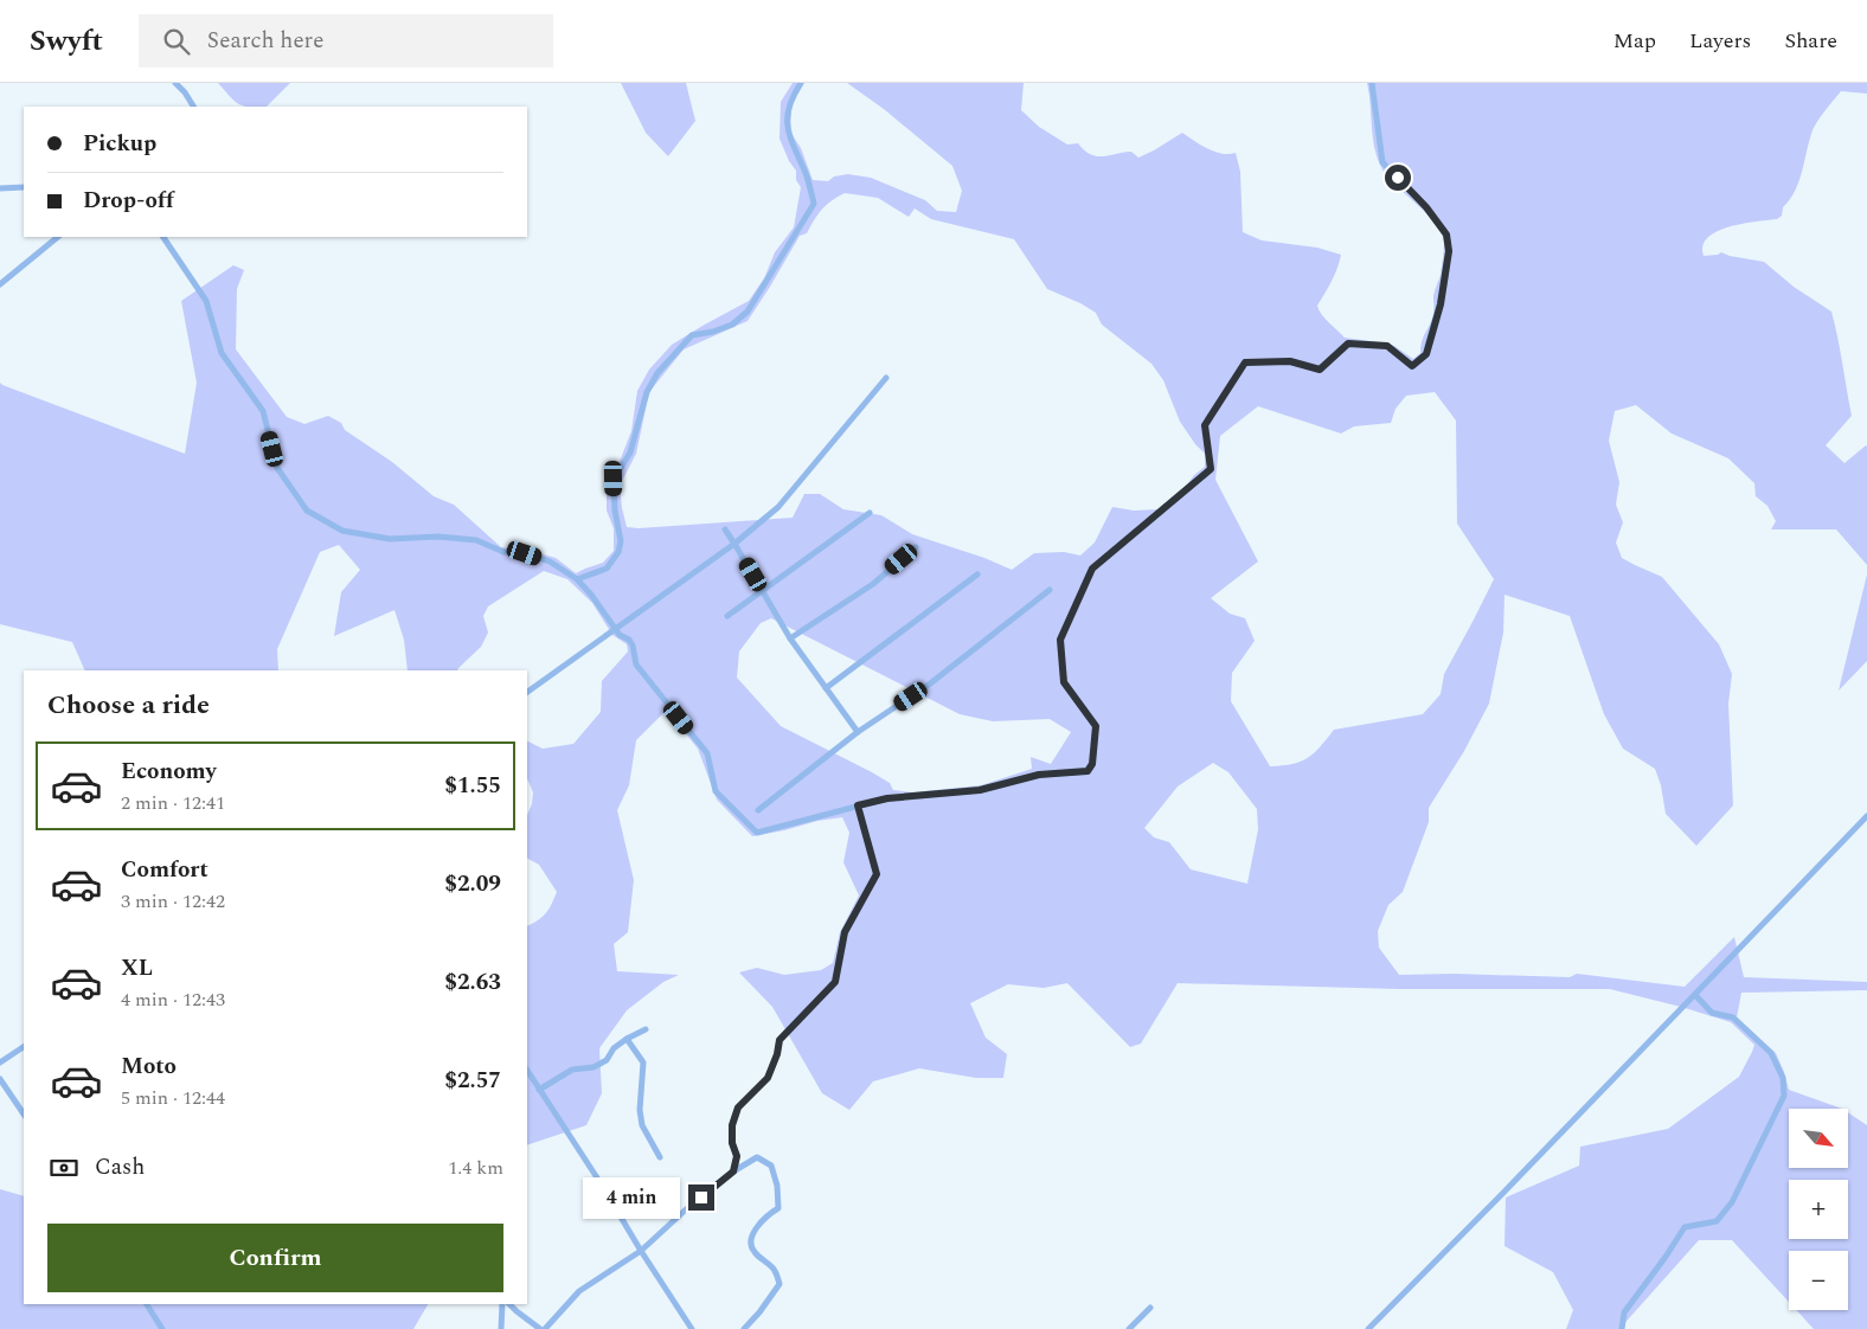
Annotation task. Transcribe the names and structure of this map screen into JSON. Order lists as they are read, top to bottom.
{
  "north": "bottom right",
  "page": {
    "header": "Swyft",
    "search": "Search here",
    "nav": ["Map", "Layers", "Share"],
    "banner": ["Pickup", "Drop-off"],
    "heading": "Choose a ride",
    "list": [
      {
        "name": "Economy",
        "note": "2 min · 12:41",
        "value": "$1.55"
      },
      {
        "name": "Comfort",
        "note": "3 min · 12:42",
        "value": "$2.09"
      },
      {
        "name": "XL",
        "note": "4 min · 12:43",
        "value": "$2.63"
      },
      {
        "name": "Moto",
        "note": "5 min · 12:44",
        "value": "$2.57"
      }
    ],
    "map_buttons": ["+", "−"],
    "pay": ["Cash", "1.4 km"],
    "bubble": "4 min",
    "buttons": "Confirm"
  }
}
